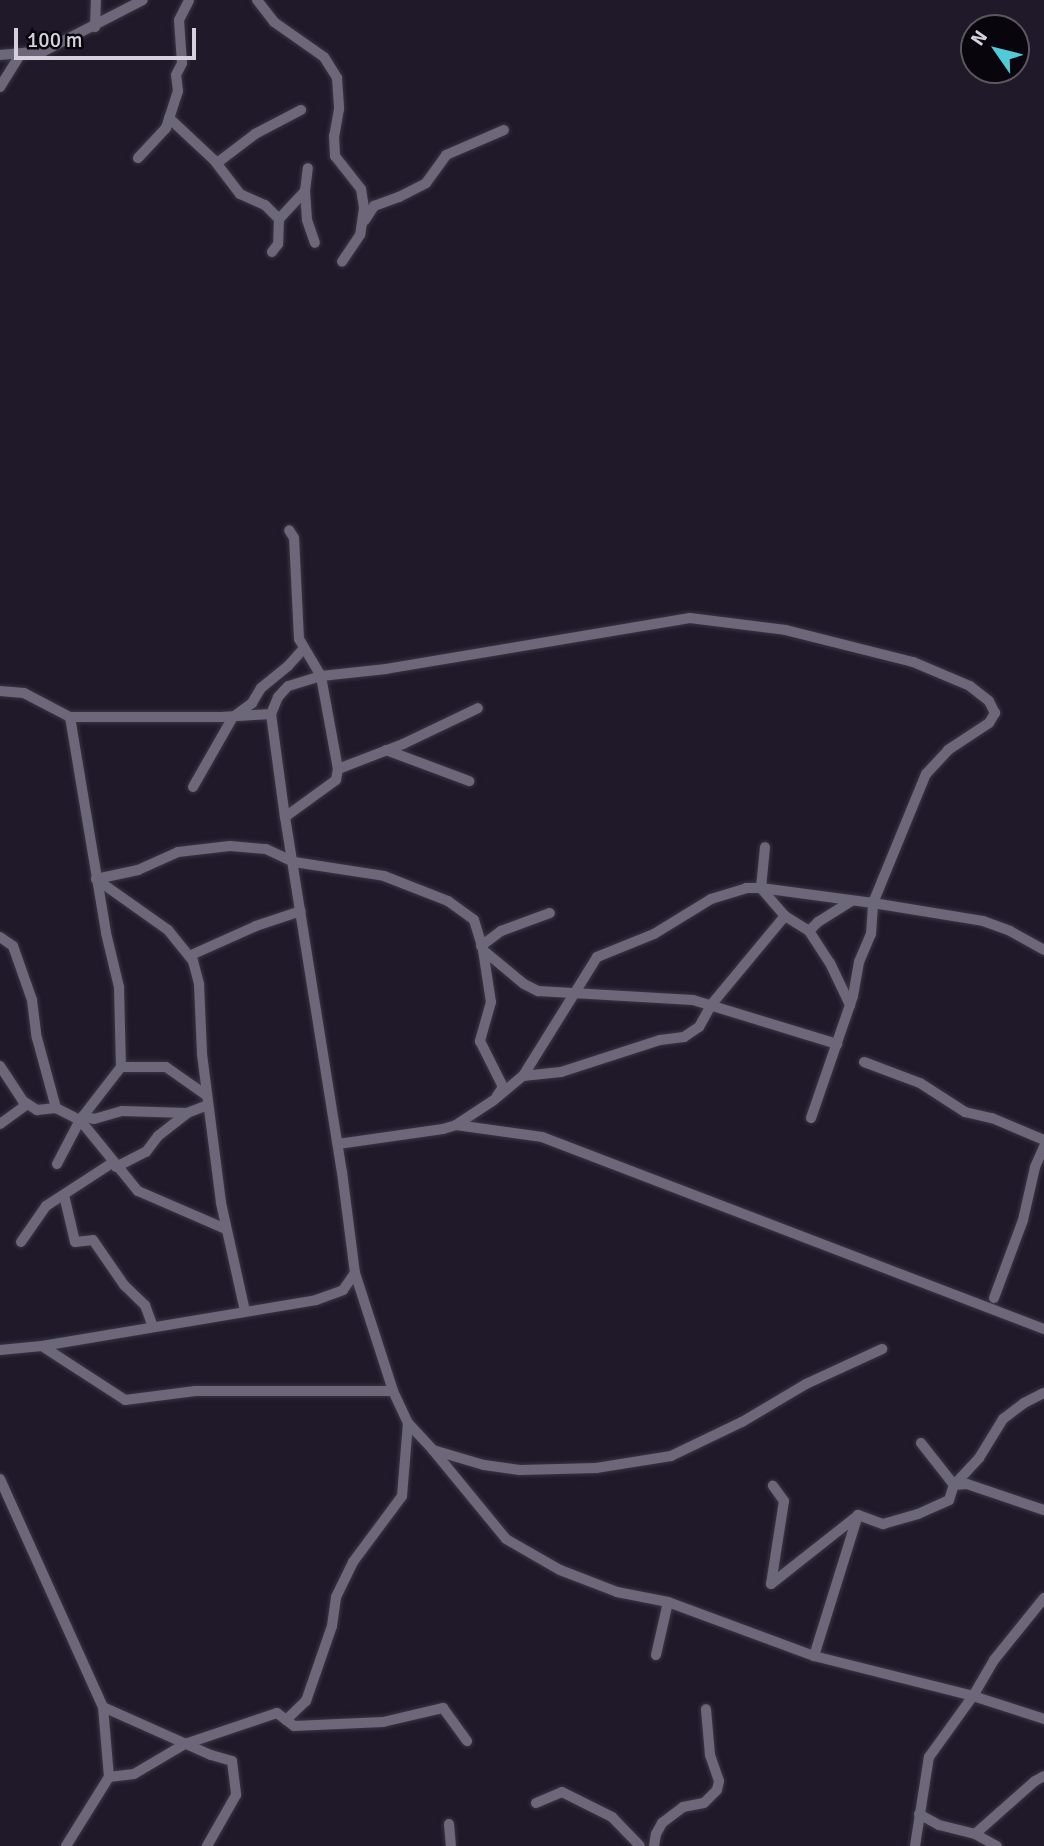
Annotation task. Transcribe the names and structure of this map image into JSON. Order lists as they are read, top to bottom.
{
  "scale_bar": "100 m",
  "north": "top left"
}
